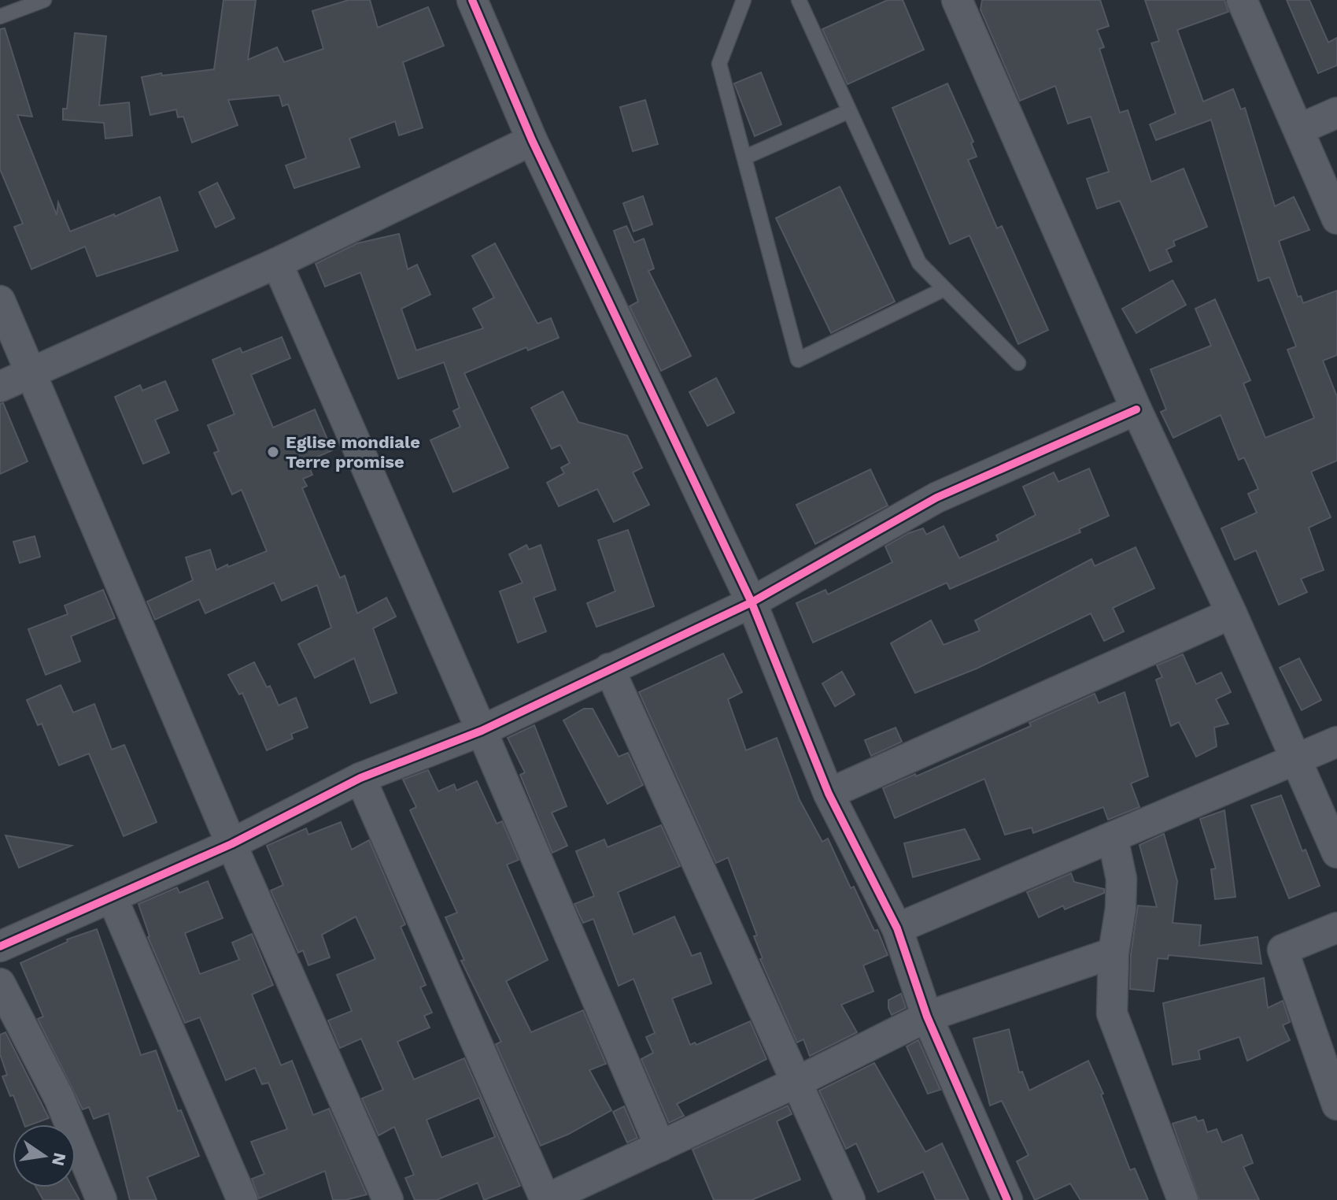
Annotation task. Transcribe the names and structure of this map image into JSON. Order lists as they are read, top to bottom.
{
  "places": ["Eglise mondiale Terre promise"],
  "north": "right"
}
